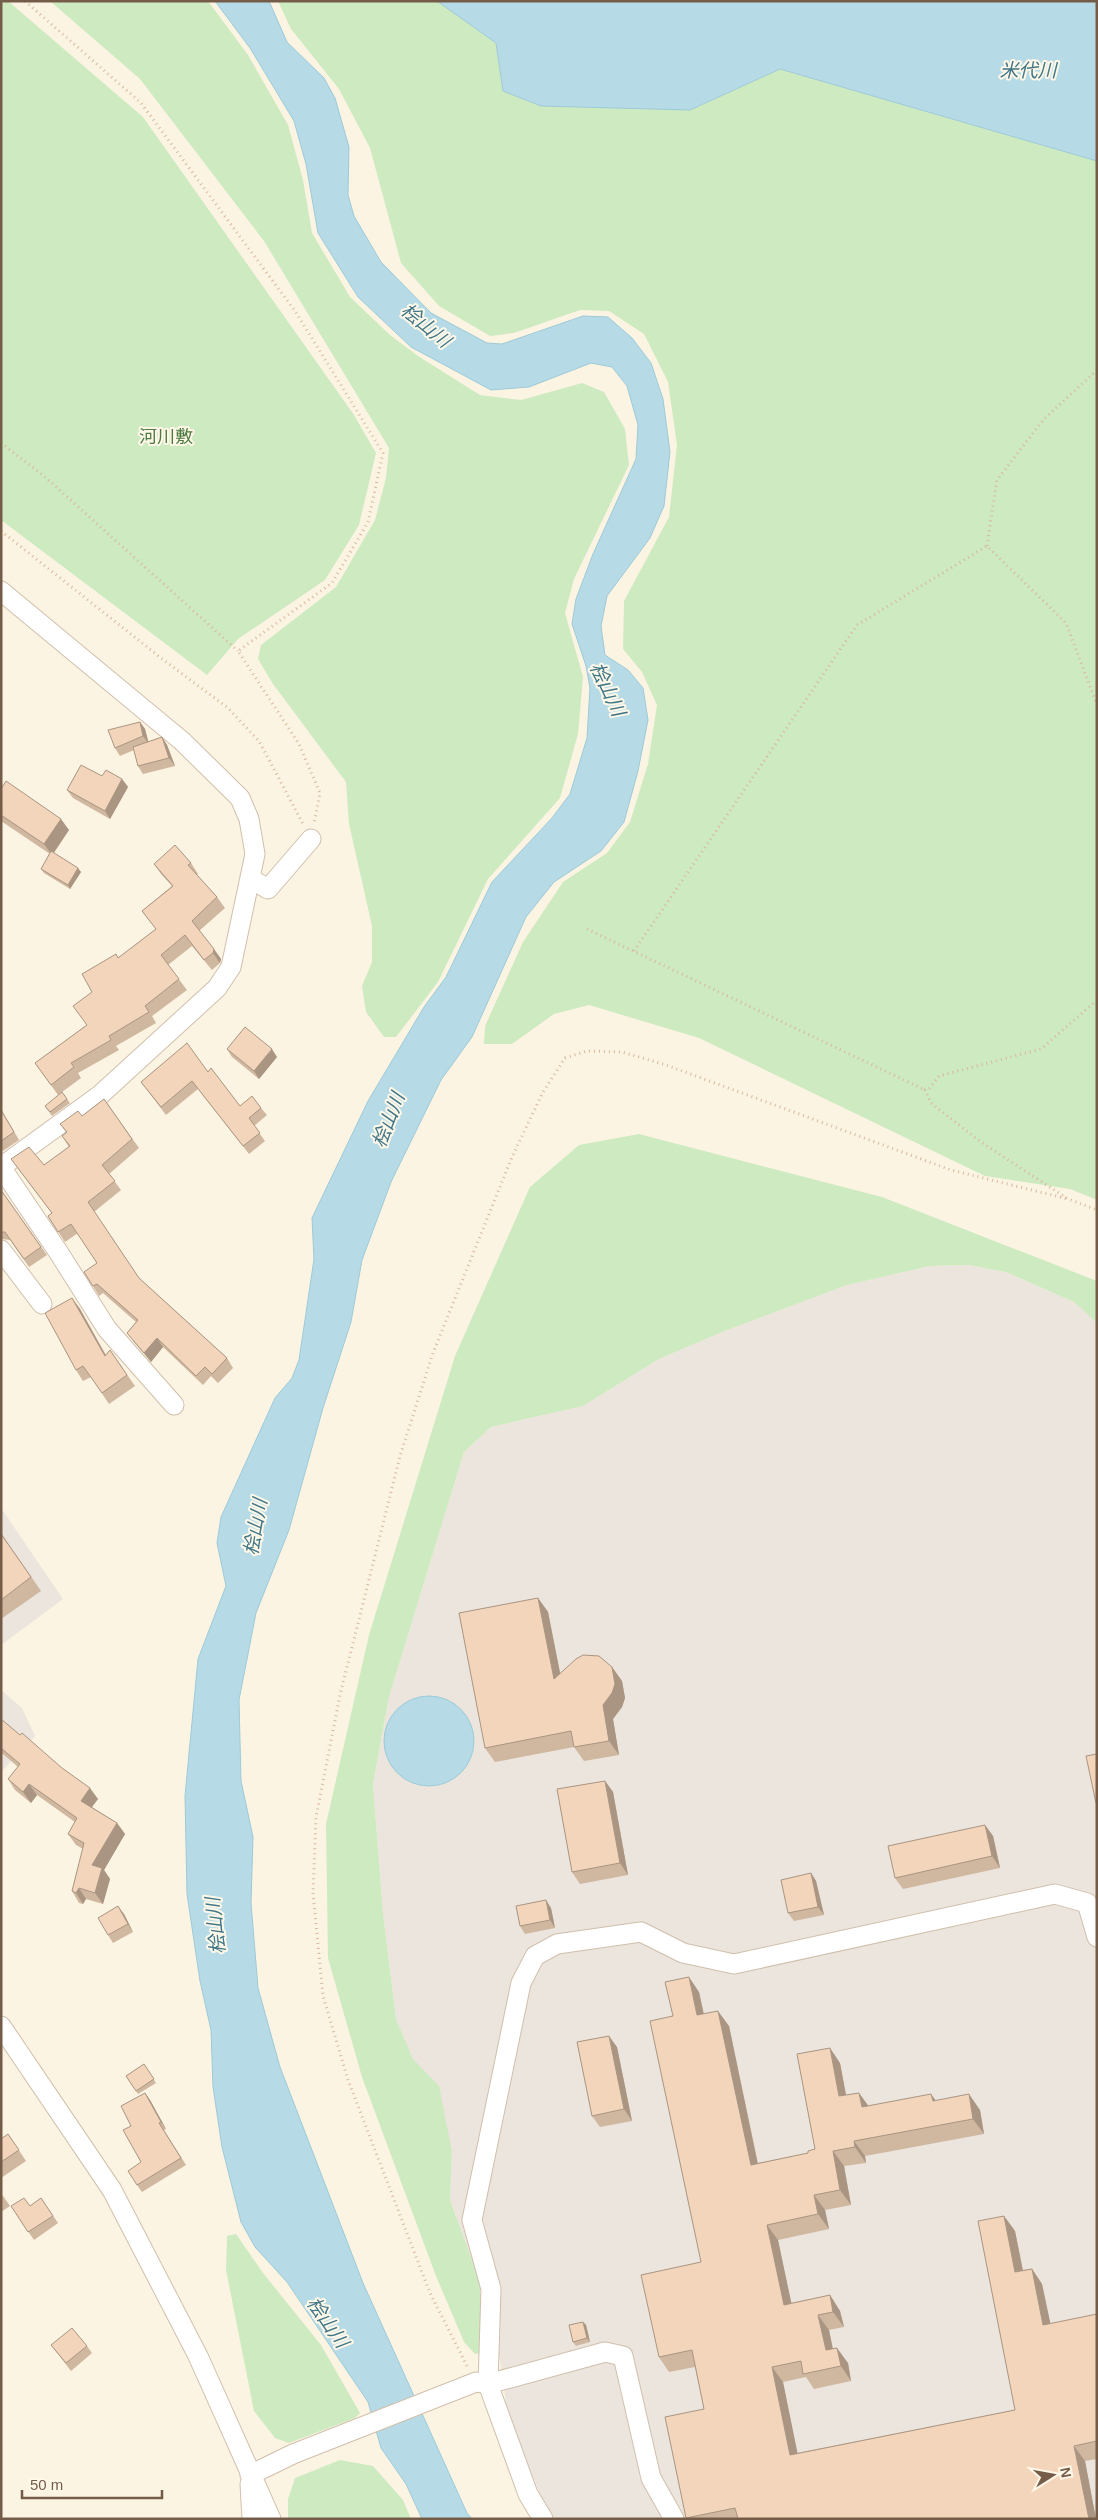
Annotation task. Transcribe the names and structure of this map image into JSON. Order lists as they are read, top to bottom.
{
  "water": ["米代川", "桧山川"],
  "parks": ["河川敷"],
  "scale_bar": "50 m",
  "north": "right"
}
